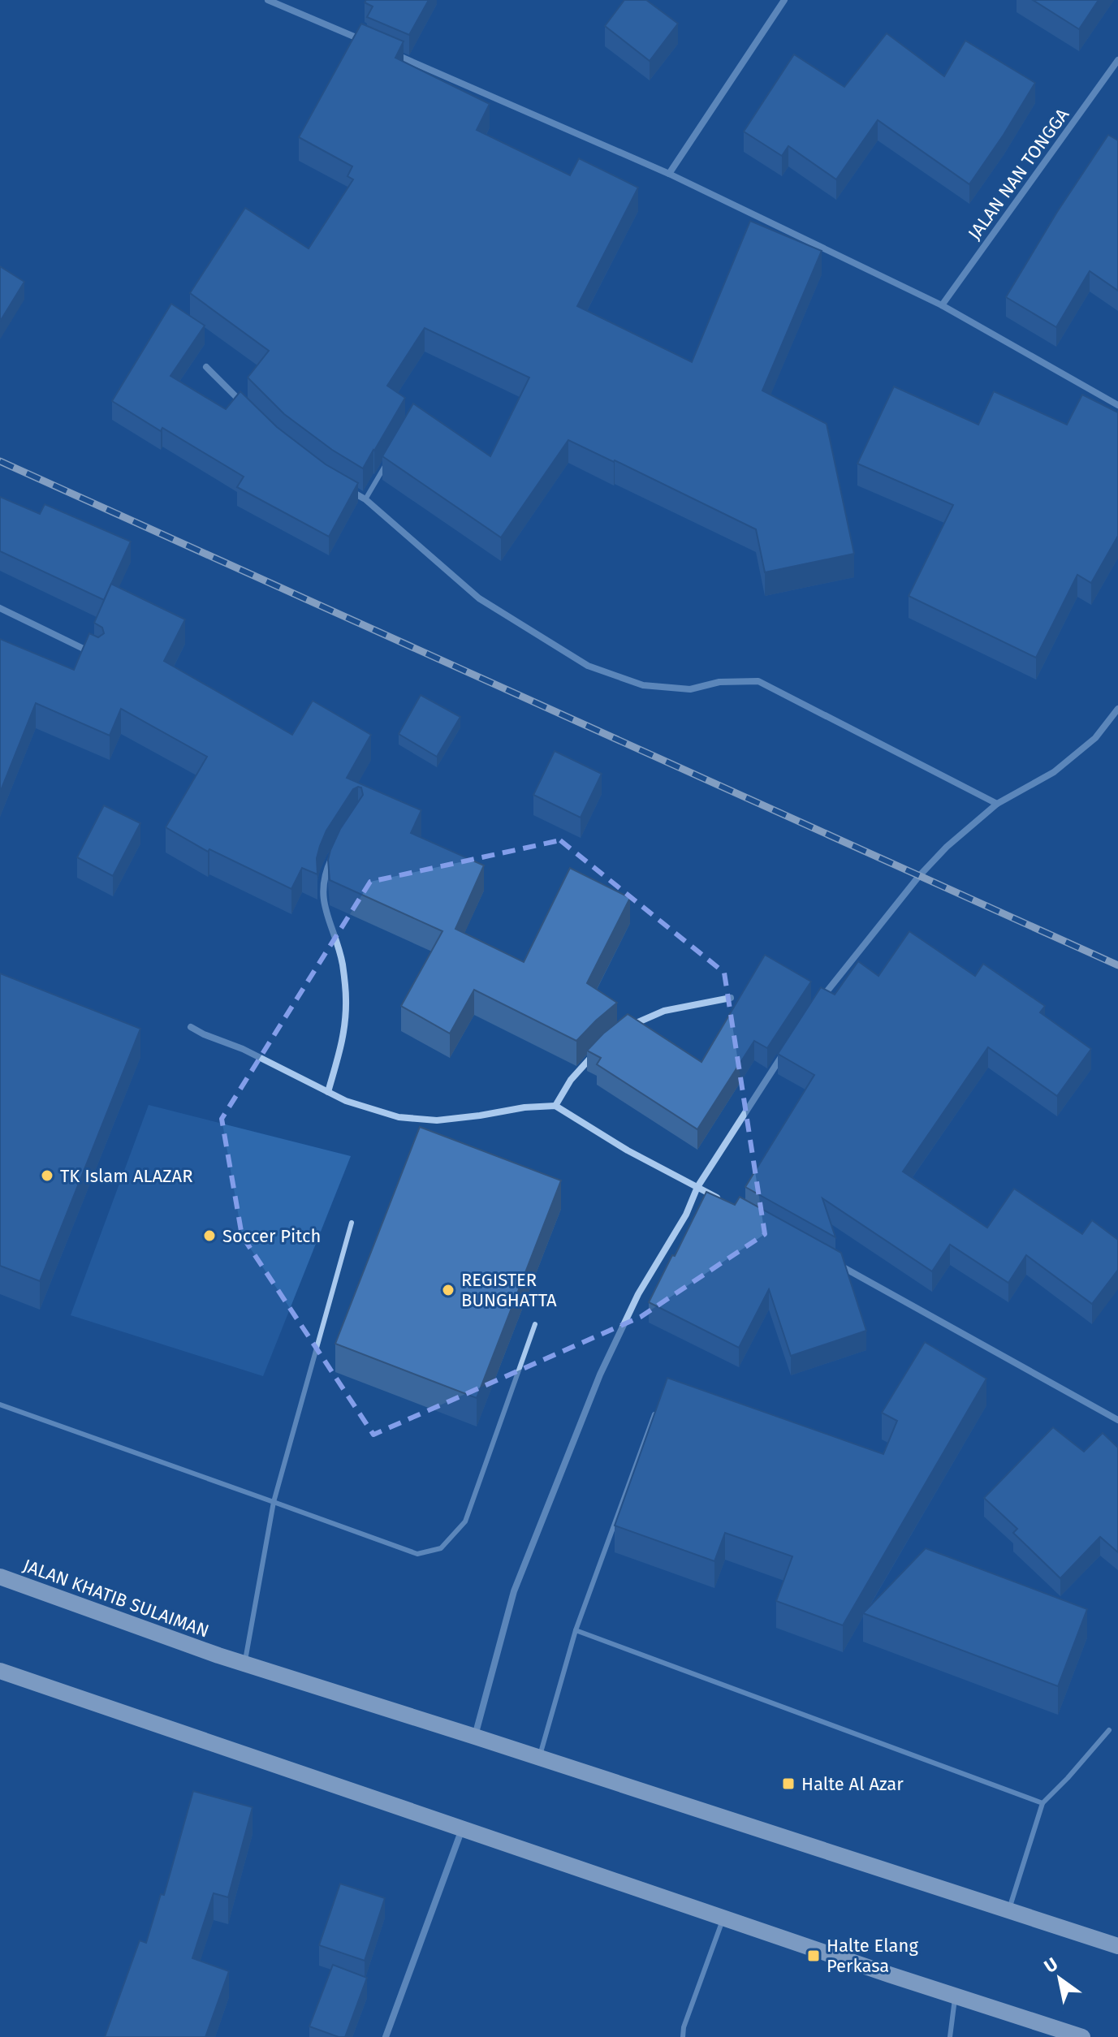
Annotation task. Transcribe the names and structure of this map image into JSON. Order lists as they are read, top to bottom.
{
  "streets": {
    "main road": ["JALAN KHATIB SULAIMAN"],
    "street": ["JALAN NAN TONGGA"]
  },
  "places": {
    "other": ["TK Islam ALAZAR", "Soccer Pitch", "REGISTER BUNGHATTA"],
    "transit": ["Halte Al Azar", "Halte Elang Perkasa"]
  },
  "north": "top left"
}
